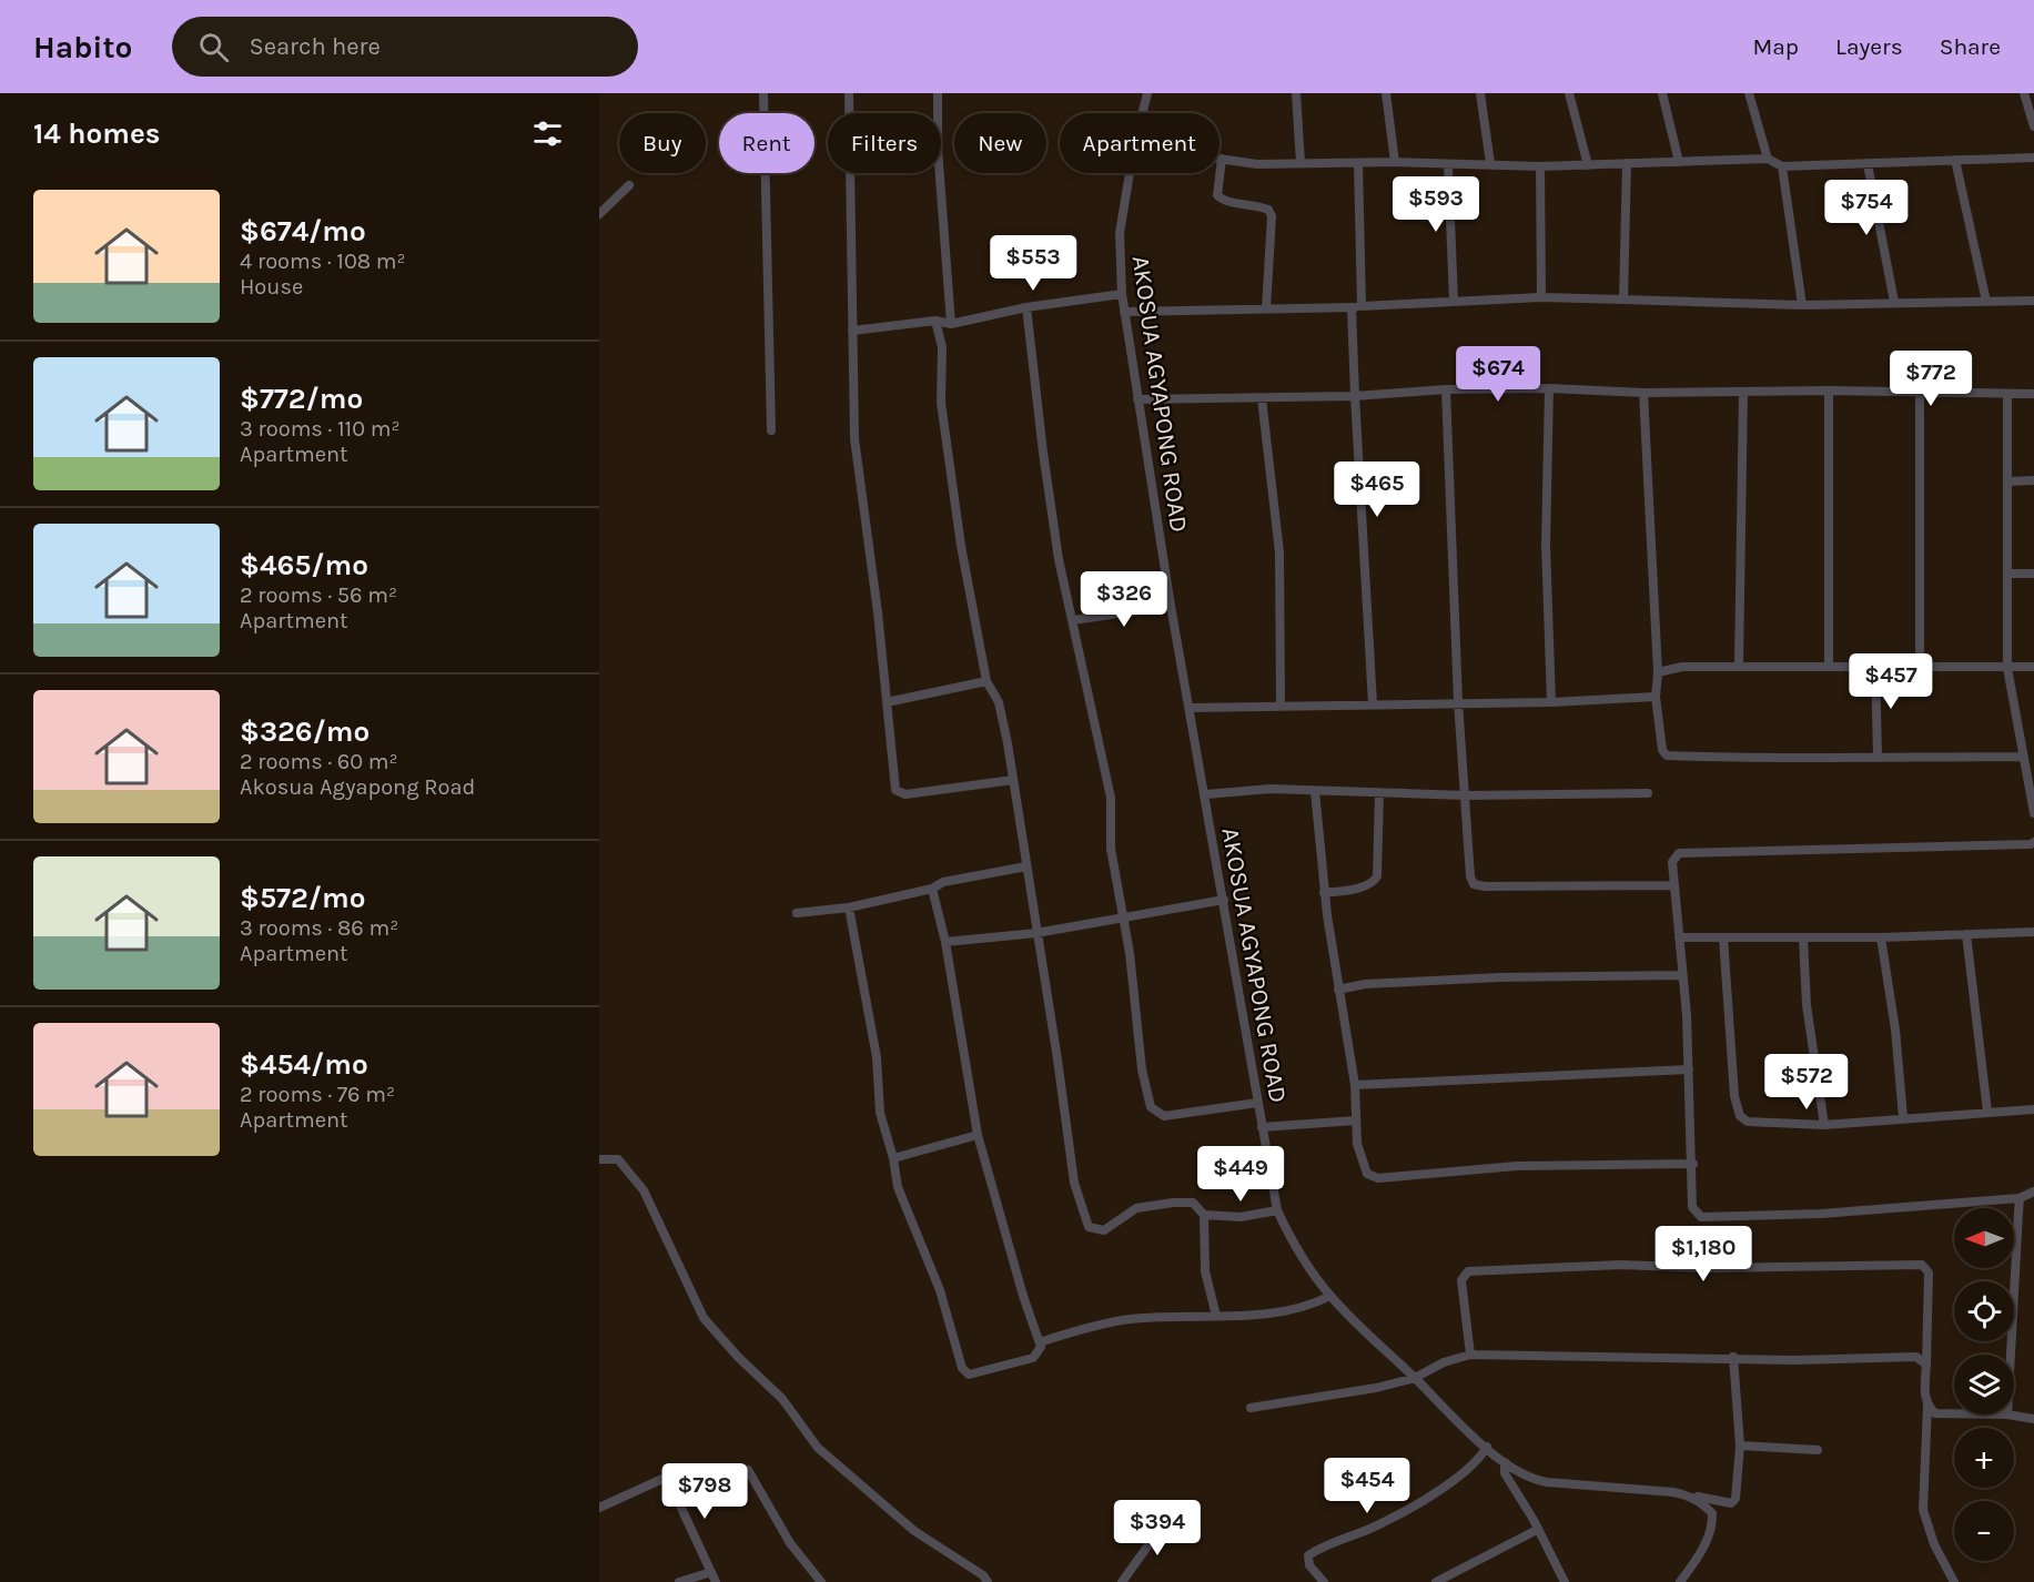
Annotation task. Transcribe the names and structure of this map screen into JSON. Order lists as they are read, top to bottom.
{
  "streets": {
    "street": ["AKOSUA AGYAPONG ROAD"]
  },
  "north": "left",
  "page": {
    "header": "Habito",
    "search": "Search here",
    "nav": ["Map", "Layers", "Share"],
    "heading": "14 homes",
    "chip": [
      "Buy",
      "Rent",
      "Filters",
      "New",
      "Apartment"
    ],
    "list": [
      {
        "name": "$674/mo",
        "note": "4 rooms · 108 m² · House"
      },
      {
        "name": "$772/mo",
        "note": "3 rooms · 110 m² · Apartment"
      },
      {
        "name": "$465/mo",
        "note": "2 rooms · 56 m² · Apartment"
      },
      {
        "name": "$326/mo",
        "note": "2 rooms · 60 m² · Akosua Agyapong Road"
      },
      {
        "name": "$572/mo",
        "note": "3 rooms · 86 m² · Apartment"
      },
      {
        "name": "$454/mo",
        "note": "2 rooms · 76 m² · Apartment"
      }
    ],
    "price": [
      "$593",
      "$754",
      "$553",
      "$674",
      "$772",
      "$465",
      "$326",
      "$457",
      "$572",
      "$449",
      "$1,180",
      "$454",
      "$798",
      "$394"
    ],
    "map_buttons": ["+", "−"]
  }
}
